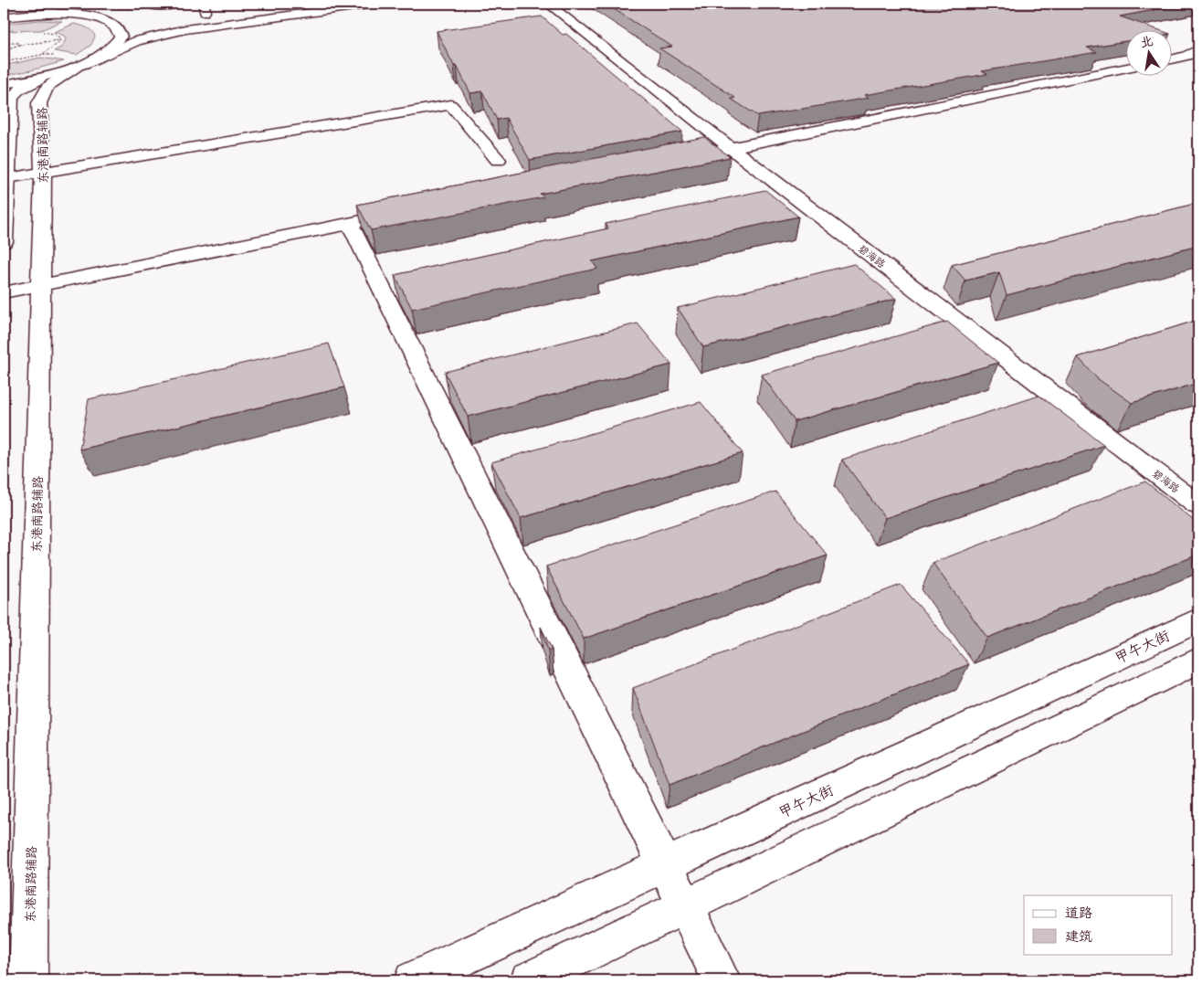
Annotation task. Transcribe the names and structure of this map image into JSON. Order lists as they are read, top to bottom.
{
  "streets": {
    "street": ["东港南路辅路", "碧海路", "甲午大街"]
  },
  "legend": ["道路", "建筑"],
  "north": "top"
}
